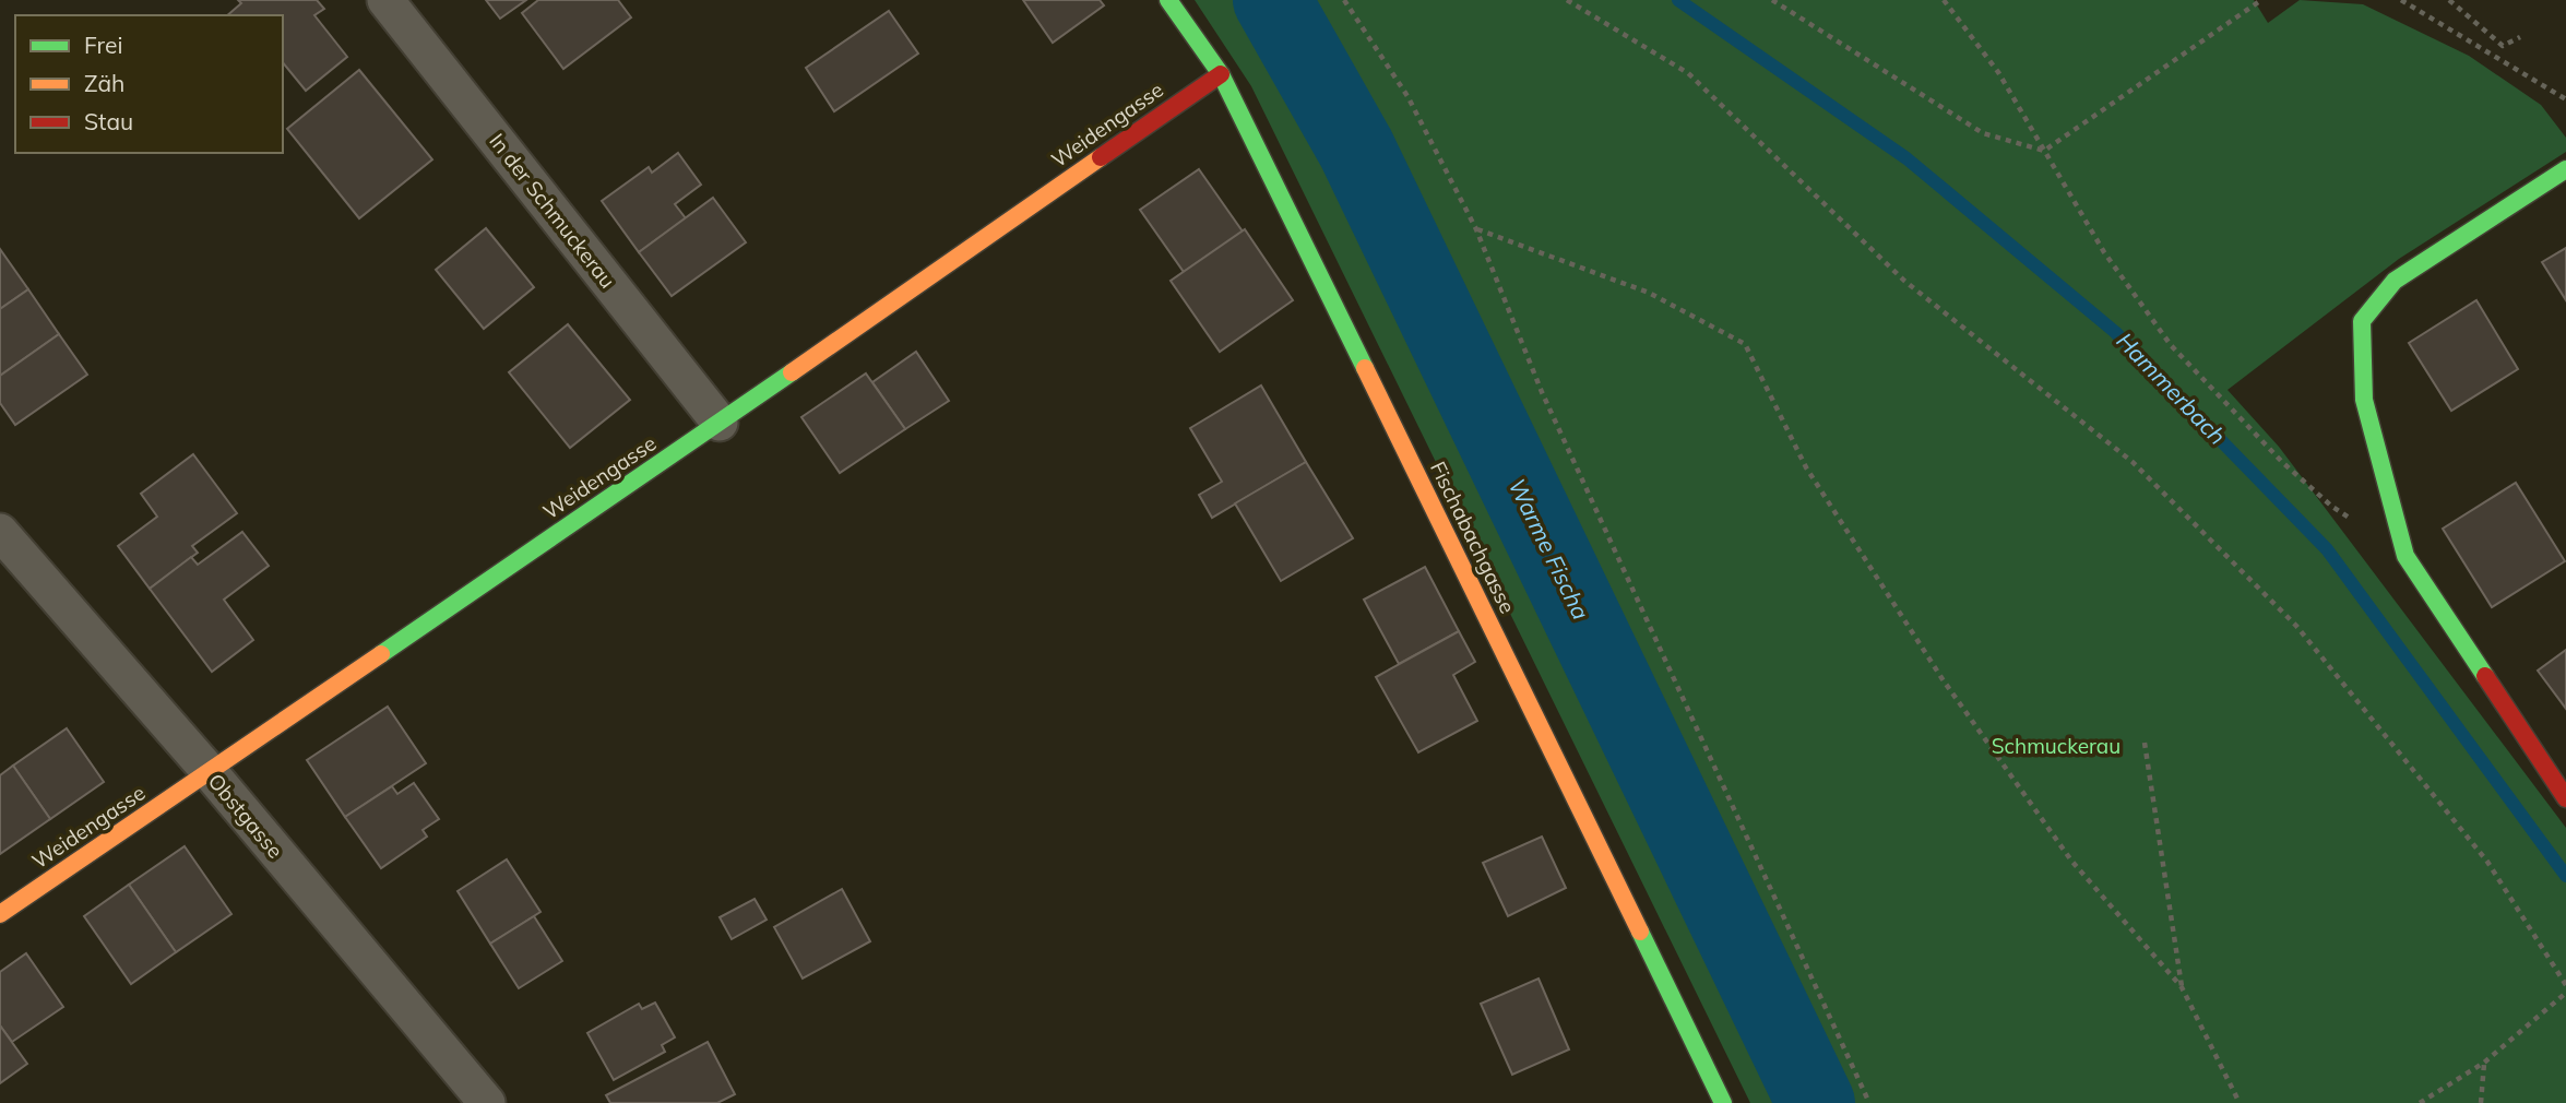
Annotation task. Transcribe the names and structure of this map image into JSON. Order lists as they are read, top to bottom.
{
  "streets": {
    "street": [
      "Weidengasse",
      "In der Schmuckerau",
      "Fischabachgasse",
      "Obstgasse"
    ]
  },
  "crossings": [
    ["Weidengasse", "In der Schmuckerau"],
    ["Weidengasse", "Fischabachgasse"],
    ["Weidengasse", "Obstgasse"]
  ],
  "water": ["Hammerbach", "Warme Fischa"],
  "parks": ["Schmuckerau"],
  "legend": ["Frei", "Zäh", "Stau"]
}
